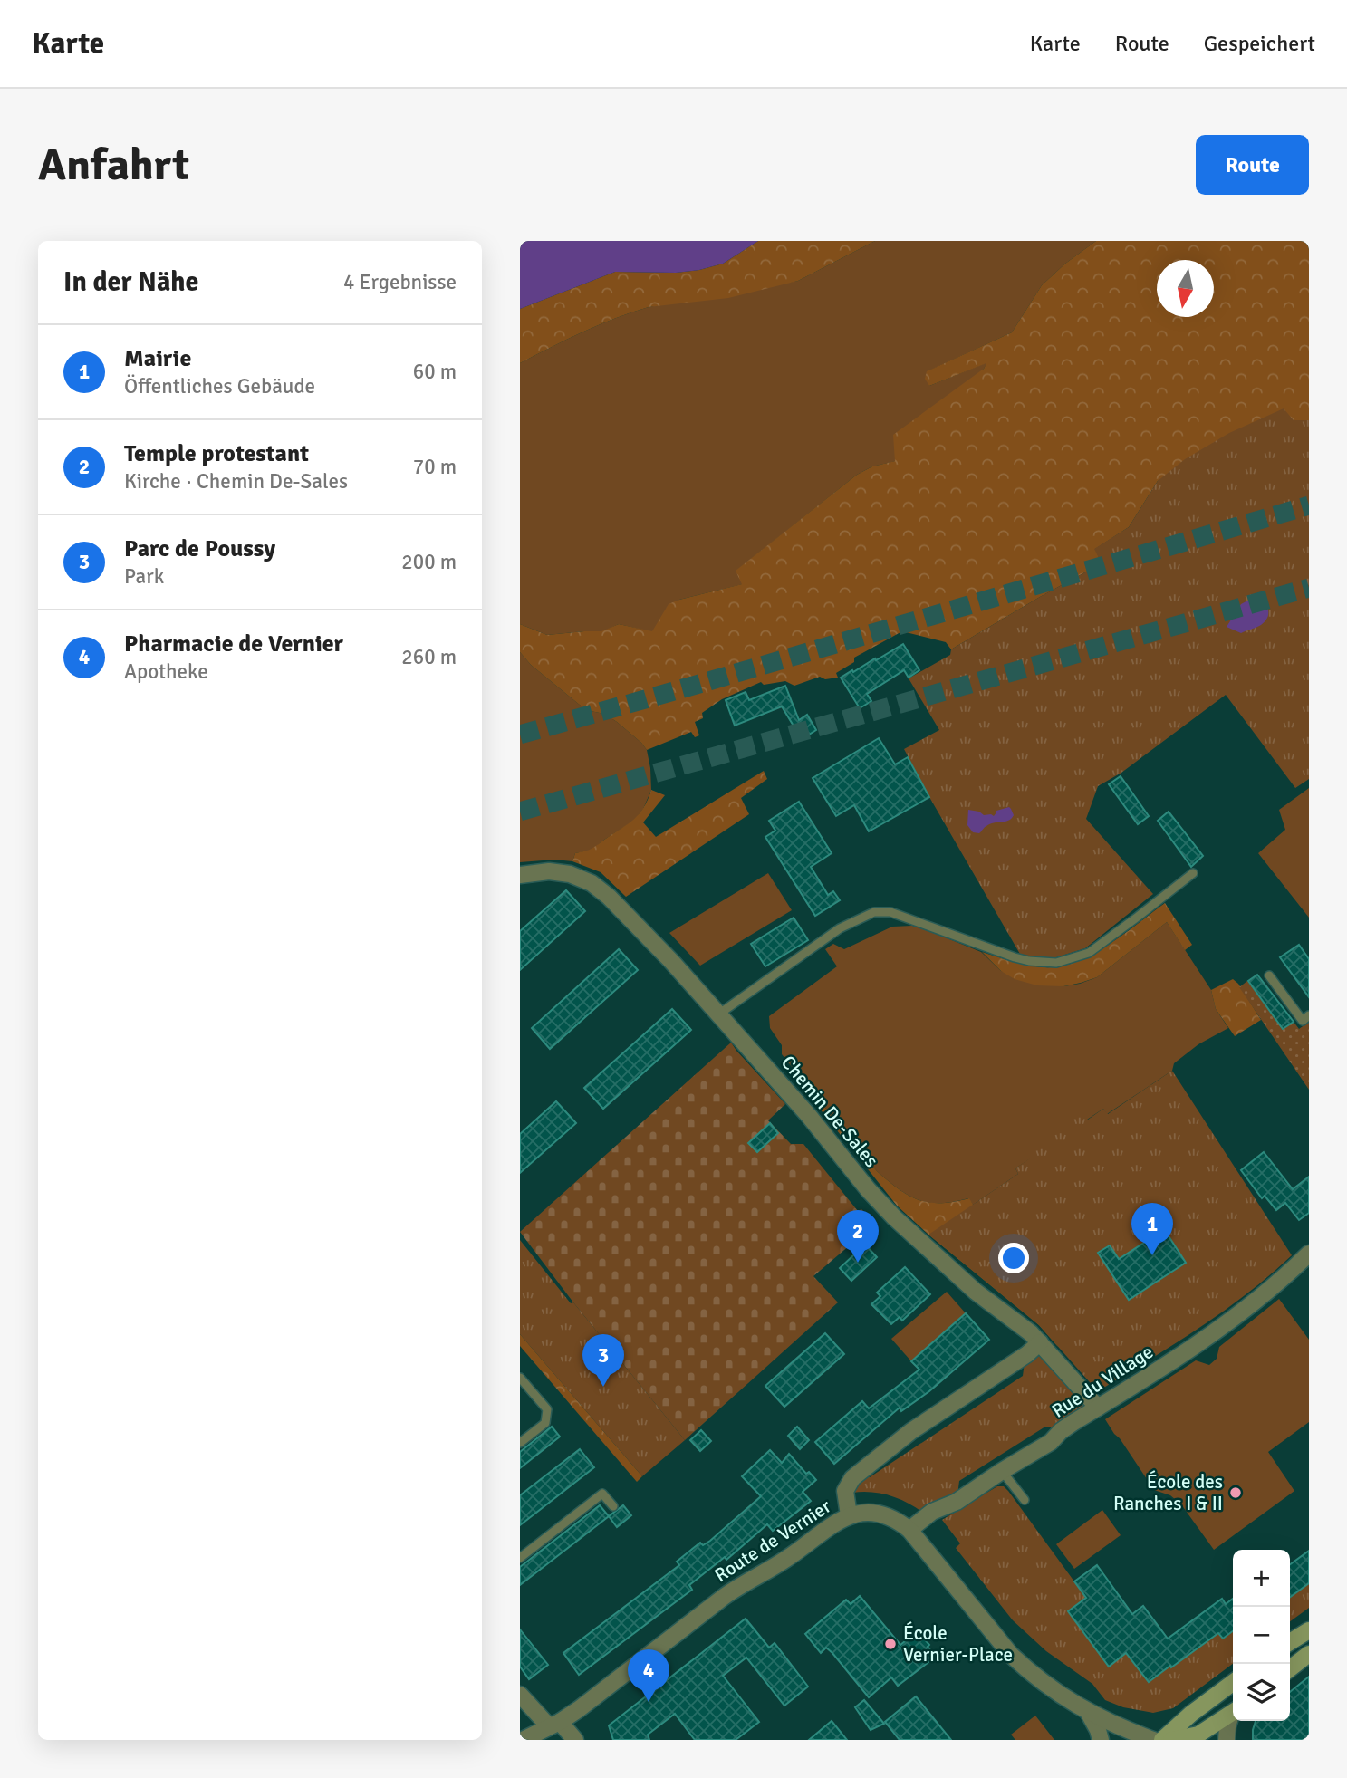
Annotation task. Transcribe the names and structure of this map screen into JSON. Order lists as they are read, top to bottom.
{
  "streets": {
    "street": ["Chemin De-Sales", "Rue du Village", "Route de Vernier"]
  },
  "crossings": [
    ["Chemin De-Sales", "Rue du Village"],
    ["Rue du Village", "Route de Vernier"]
  ],
  "places": ["École des Ranches I & II", "École Vernier-Place"],
  "north": "bottom",
  "page": {
    "header": "Karte",
    "nav": ["Karte", "Route", "Gespeichert"],
    "buttons": "Route",
    "title": "Anfahrt",
    "heading": ["In der Nähe", "4 Ergebnisse"],
    "list": [
      {
        "mark": "1",
        "name": "Mairie",
        "note": "Öffentliches Gebäude",
        "value": "60 m"
      },
      {
        "mark": "2",
        "name": "Temple protestant",
        "note": "Kirche · Chemin De-Sales",
        "value": "70 m"
      },
      {
        "mark": "3",
        "name": "Parc de Poussy",
        "note": "Park",
        "value": "200 m"
      },
      {
        "mark": "4",
        "name": "Pharmacie de Vernier",
        "note": "Apotheke",
        "value": "260 m"
      }
    ],
    "pins": [
      "1",
      "2",
      "3",
      "4"
    ],
    "map_buttons": ["+", "−"]
  }
}
